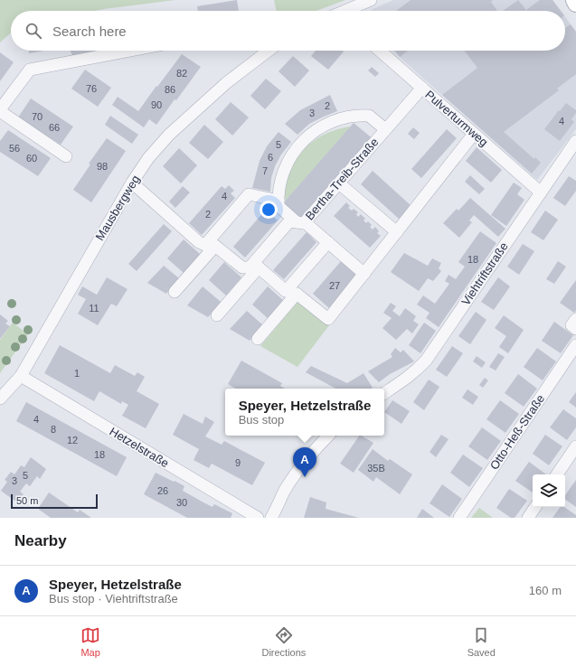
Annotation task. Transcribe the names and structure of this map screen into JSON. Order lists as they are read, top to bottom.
{
  "streets": {
    "street": [
      "Pulverturmweg",
      "Bertha-Treib-Straße",
      "Mausbergweg",
      "Viehtriftstraße",
      "Otto-Heß-Straße",
      "Hetzelstraße"
    ]
  },
  "crossings": [
    ["Pulverturmweg", "Bertha-Treib-Straße"],
    ["Pulverturmweg", "Viehtriftstraße"],
    ["Mausbergweg", "Hetzelstraße"]
  ],
  "house_numbers": [
    "82",
    "76",
    "86",
    "90",
    "2",
    "3",
    "70",
    "4",
    "66",
    "5",
    "56",
    "6",
    "60",
    "98",
    "7",
    "4",
    "2",
    "18",
    "27",
    "11",
    "1",
    "4",
    "8",
    "12",
    "18",
    "9",
    "35B",
    "5",
    "3",
    "26",
    "30"
  ],
  "scale_bar": "50 m",
  "page": {
    "search": "Search here",
    "popup": ["Speyer, Hetzelstraße", "Bus stop"],
    "pins": "A",
    "scale": "50 m",
    "heading": "Nearby",
    "list": [
      {
        "mark": "A",
        "name": "Speyer, Hetzelstraße",
        "note": "Bus stop · Viehtriftstraße",
        "value": "160 m"
      }
    ],
    "nav": ["Map", "Directions", "Saved"]
  }
}
